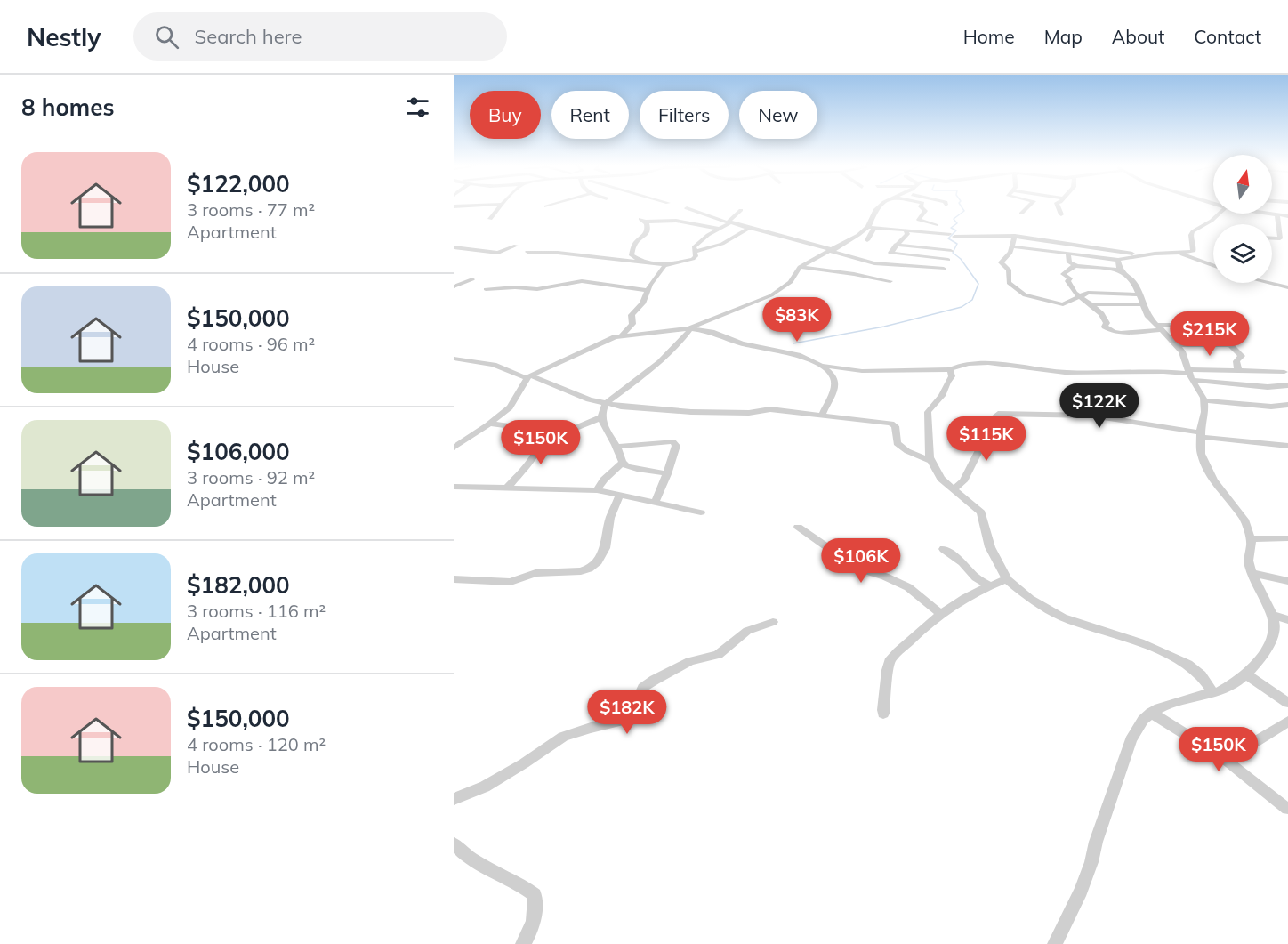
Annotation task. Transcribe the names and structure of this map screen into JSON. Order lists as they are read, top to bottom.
{
  "north": "top",
  "page": {
    "header": "Nestly",
    "search": "Search here",
    "nav": [
      "Home",
      "Map",
      "About",
      "Contact"
    ],
    "heading": "8 homes",
    "chip": [
      "Buy",
      "Rent",
      "Filters",
      "New"
    ],
    "list": [
      {
        "name": "$122,000",
        "note": "3 rooms · 77 m² · Apartment"
      },
      {
        "name": "$150,000",
        "note": "4 rooms · 96 m² · House"
      },
      {
        "name": "$106,000",
        "note": "3 rooms · 92 m² · Apartment"
      },
      {
        "name": "$182,000",
        "note": "3 rooms · 116 m² · Apartment"
      },
      {
        "name": "$150,000",
        "note": "4 rooms · 120 m² · House"
      }
    ],
    "price": [
      "$83K",
      "$215K",
      "$122K",
      "$115K",
      "$150K",
      "$106K",
      "$182K",
      "$150K"
    ]
  }
}
